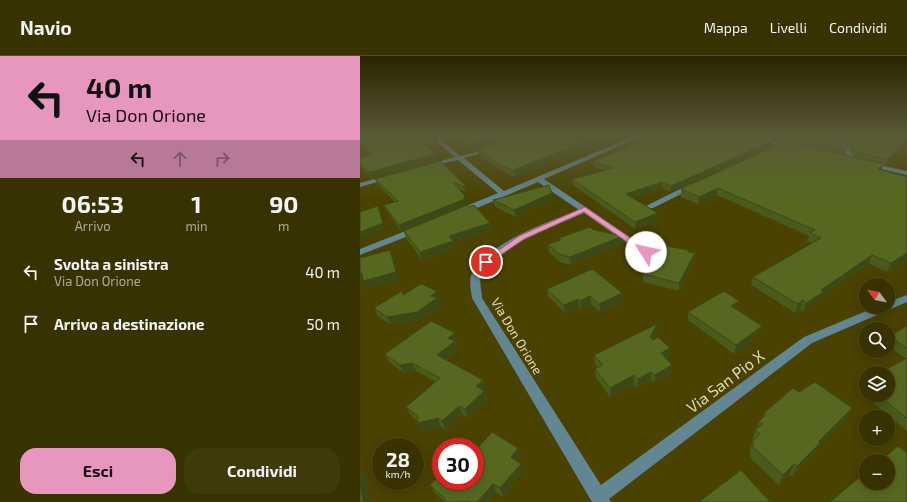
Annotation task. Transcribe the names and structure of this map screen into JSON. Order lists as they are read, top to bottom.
{
  "streets": {
    "street": ["Via Don Orione", "Via San Pio X"]
  },
  "crossings": [
    ["Via Don Orione", "Via San Pio X"]
  ],
  "north": "top left",
  "page": {
    "header": "Navio",
    "nav": ["Mappa", "Livelli", "Condividi"],
    "turn": ["40 m", "Via Don Orione"],
    "eta": [
      "06:53",
      "Arrivo",
      "1",
      "min",
      "90",
      "m"
    ],
    "list": [
      {
        "name": "Svolta a sinistra",
        "note": "Via Don Orione",
        "value": "40 m"
      },
      {
        "name": "Arrivo a destinazione",
        "value": "50 m"
      }
    ],
    "map_buttons": ["+", "−"],
    "speed": "28 km/h",
    "limit": "30",
    "buttons": ["Esci", "Condividi"]
  }
}
